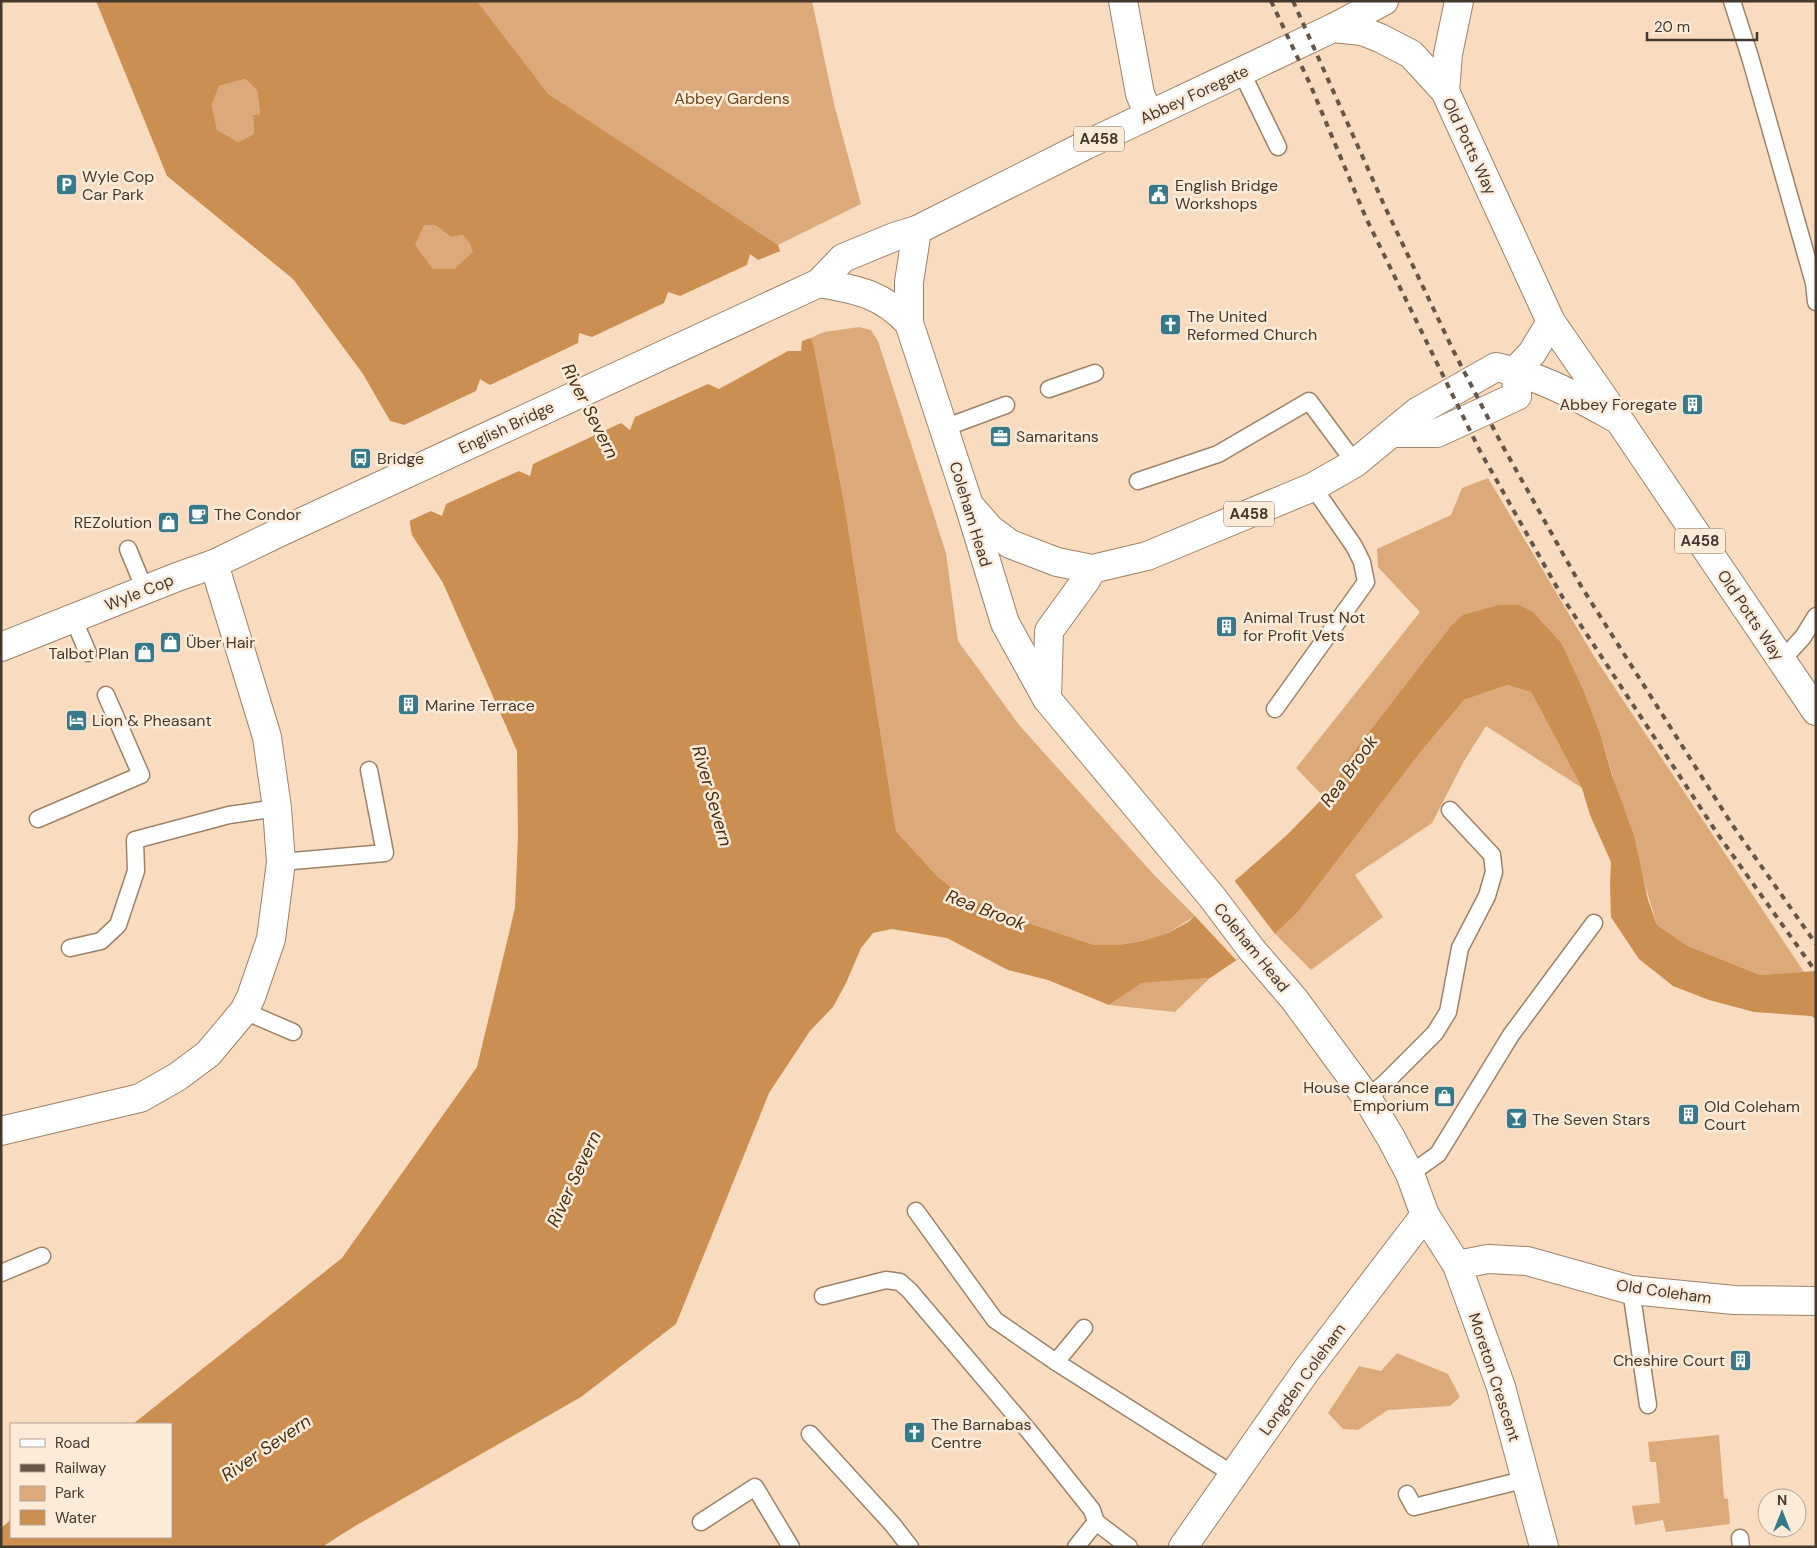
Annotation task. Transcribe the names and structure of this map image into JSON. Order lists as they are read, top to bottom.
{
  "streets": {
    "street": [
      "Abbey Foregate",
      "A458",
      "Old Potts Way",
      "English Bridge",
      "Coleham Head",
      "Wyle Cop",
      "Old Coleham",
      "Moreton Crescent",
      "Longden Coleham"
    ]
  },
  "crossings": [
    ["Abbey Foregate", "Old Potts Way"],
    ["Abbey Foregate", "English Bridge"],
    ["Abbey Foregate", "Coleham Head"],
    ["A458", "Old Potts Way"],
    ["A458", "Coleham Head"],
    ["English Bridge", "Wyle Cop"],
    ["Coleham Head", "Moreton Crescent"],
    ["Coleham Head", "Longden Coleham"],
    ["Old Coleham", "Moreton Crescent"],
    ["Moreton Crescent", "Longden Coleham"]
  ],
  "water": ["River Severn", "Rea Brook"],
  "parks": ["Abbey Gardens"],
  "places": {
    "parking": ["Wyle Cop Car Park"],
    "public building": ["English Bridge Workshops"],
    "church": ["The United Reformed Church", "The Barnabas Centre"],
    "building": [
      "Abbey Foregate",
      "Animal Trust Not for Profit Vets",
      "Marine Terrace",
      "Old Coleham Court",
      "Cheshire Court"
    ],
    "office": ["Samaritans"],
    "bus stop": ["Bridge"],
    "cafe": ["The Condor"],
    "shop": [
      "REZolution",
      "Über Hair",
      "Talbot Plan",
      "House Clearance Emporium"
    ],
    "hotel": ["Lion & Pheasant"],
    "bar": ["The Seven Stars"]
  },
  "legend": [
    "Road",
    "Railway",
    "Park",
    "Water"
  ],
  "scale_bar": "20 m",
  "north": "top"
}
